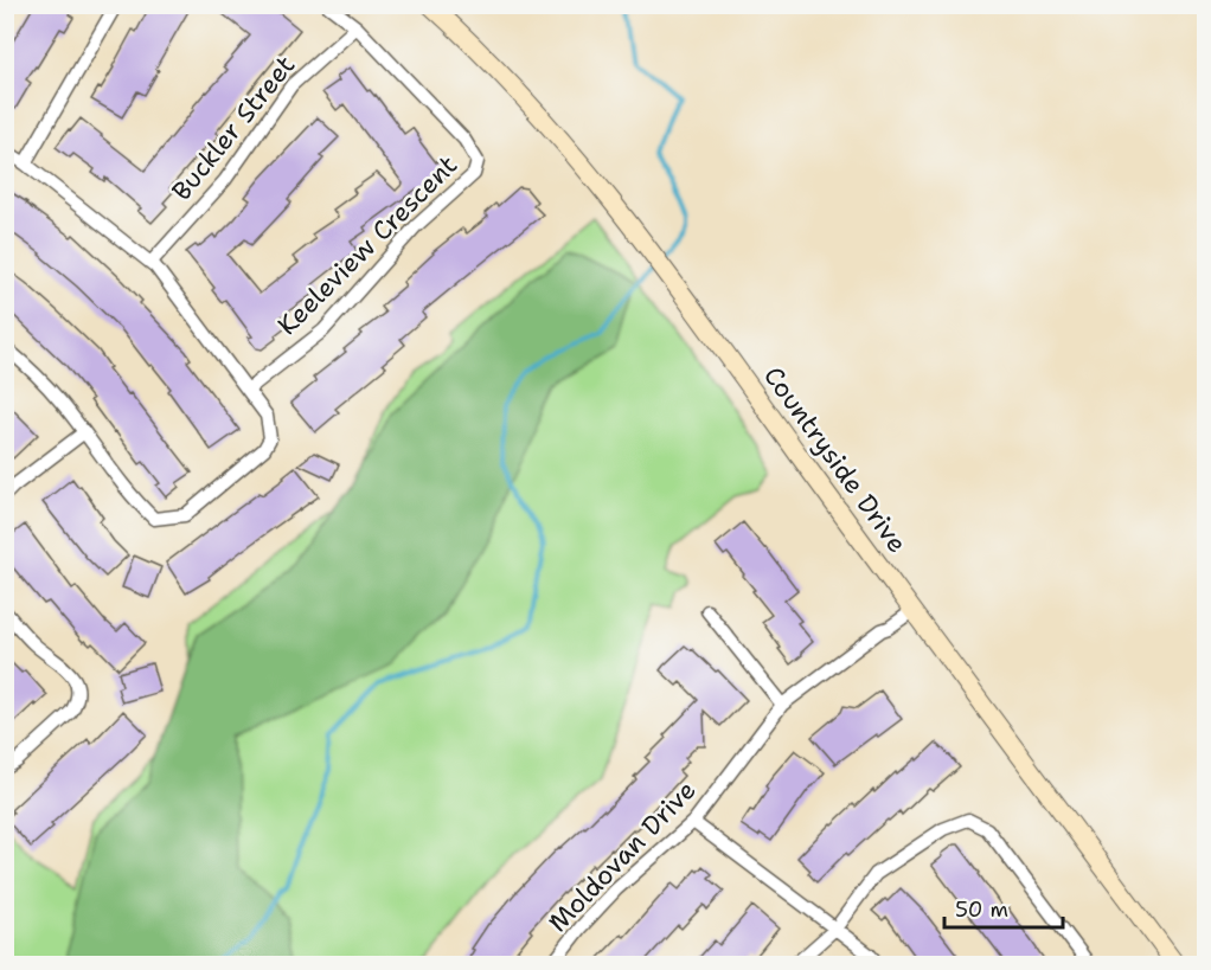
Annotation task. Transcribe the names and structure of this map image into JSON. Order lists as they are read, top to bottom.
{
  "streets": {
    "main road": ["Countryside Drive"],
    "street": ["Buckler Street", "Keeleview Crescent", "Moldovan Drive"]
  },
  "crossings": [
    ["Buckler Street", "Keeleview Crescent"],
    ["Countryside Drive", "Moldovan Drive"]
  ],
  "scale_bar": "50 m"
}
